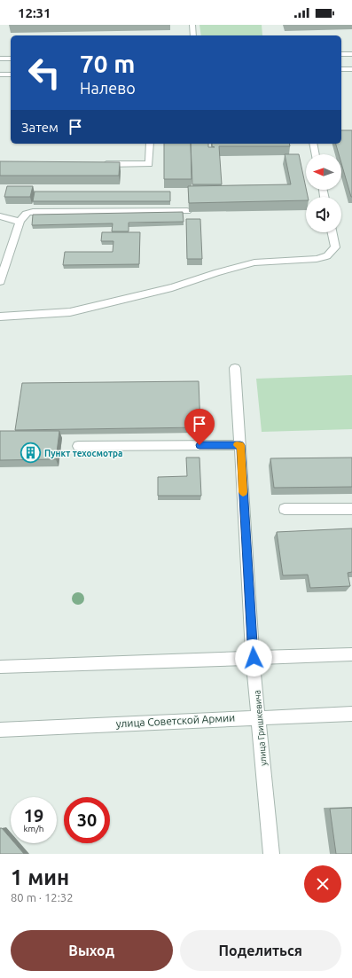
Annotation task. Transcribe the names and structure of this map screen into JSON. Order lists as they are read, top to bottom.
{
  "streets": {
    "street": ["улица Советской Армии", "улица Гришкевича"]
  },
  "crossings": [
    ["улица Советской Армии", "улица Гришкевича"]
  ],
  "places": {
    "building": ["Пункт техосмотра"]
  },
  "north": "left",
  "page": {
    "status": "12:31",
    "turn": ["70 m", "Налево"],
    "then": "Затем",
    "speed": "19 km/h",
    "limit": "30",
    "heading": ["1 мин", "80 m · 12:32"],
    "buttons": ["Выход", "Поделиться"]
  }
}
